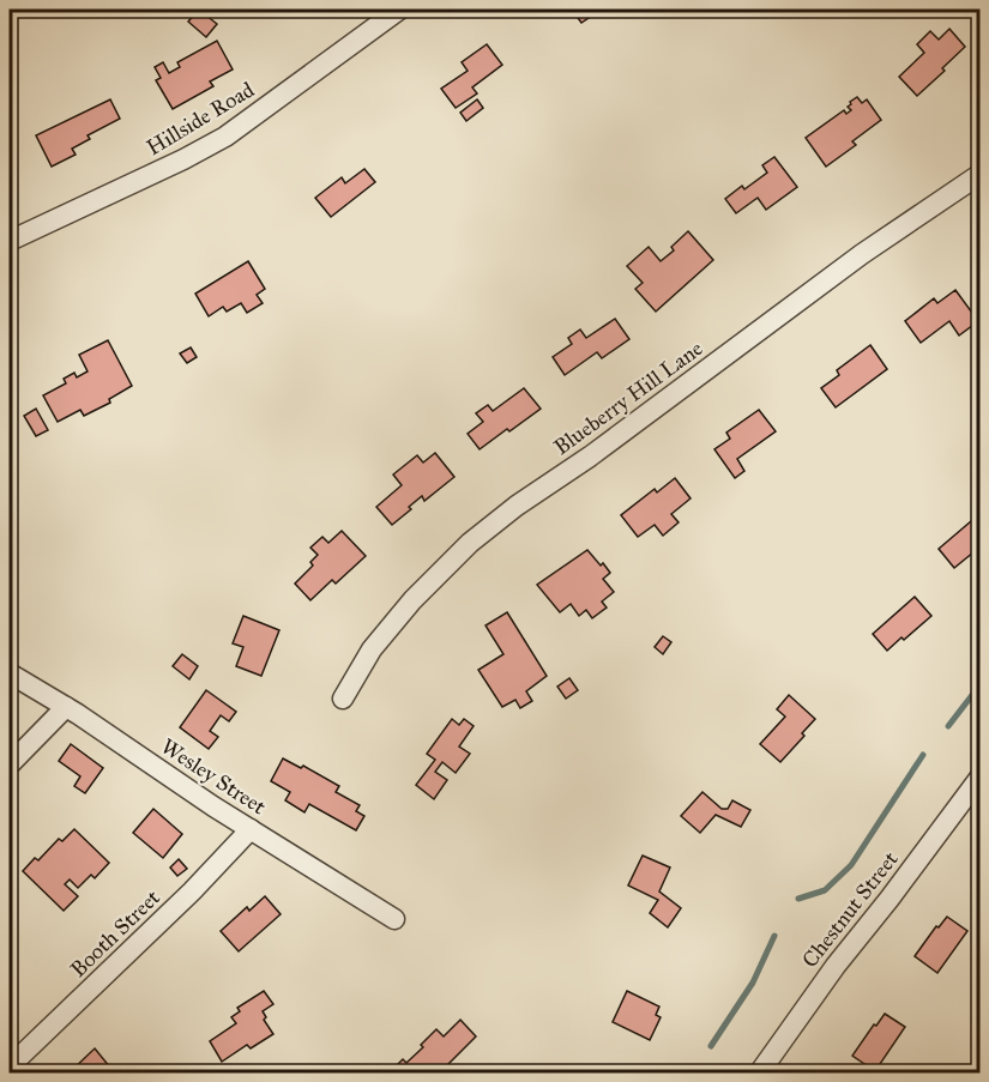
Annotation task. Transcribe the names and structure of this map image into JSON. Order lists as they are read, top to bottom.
{
  "streets": {
    "street": [
      "Hillside Road",
      "Blueberry Hill Lane",
      "Wesley Street",
      "Chestnut Street",
      "Booth Street"
    ]
  },
  "crossings": [
    ["Wesley Street", "Booth Street"]
  ]
}
